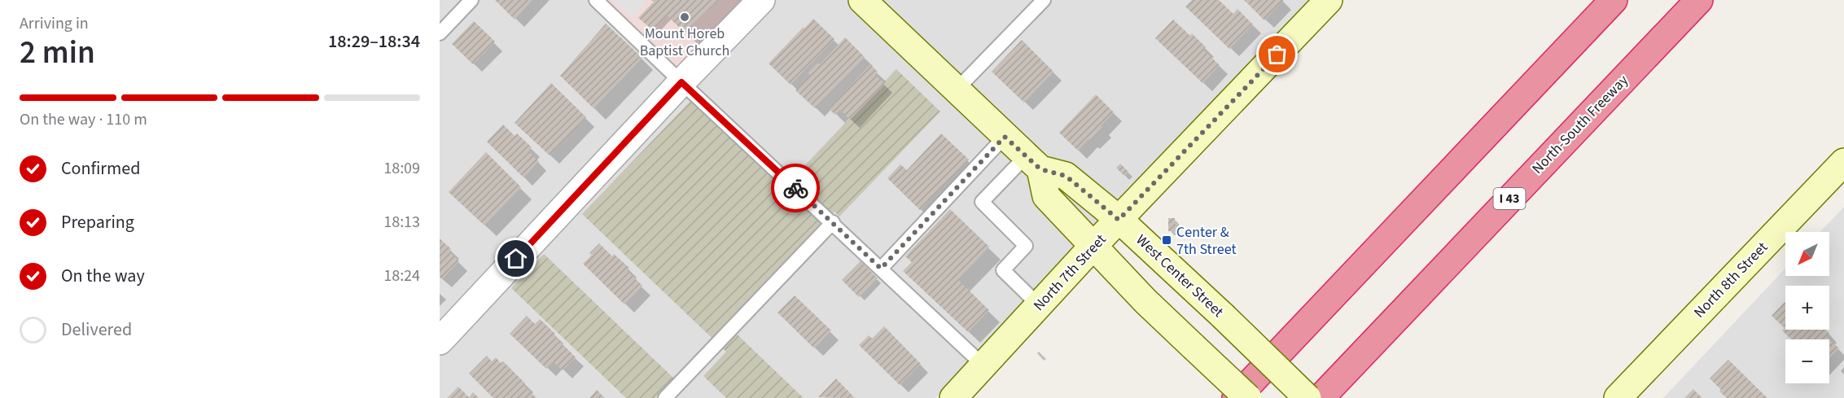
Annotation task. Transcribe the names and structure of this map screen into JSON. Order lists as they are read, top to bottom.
{
  "streets": {
    "highway": ["North-South Freeway", "I 43"],
    "street": ["North 7th Street", "West Center Street", "North 8th Street"]
  },
  "crossings": [
    ["North 7th Street", "West Center Street"]
  ],
  "places": {
    "other": ["Mount Horeb Baptist Church"],
    "transit": ["Center & 7th Street"]
  },
  "north": "bottom left",
  "page": {
    "heading": ["2 min", "Arriving in", "18:29–18:34"],
    "bar": "On the way · 110 m",
    "list": [
      ["Confirmed", "18:09"],
      ["Preparing", "18:13"],
      ["On the way", "18:24"],
      "Delivered"
    ],
    "map_buttons": ["+", "−"]
  }
}
